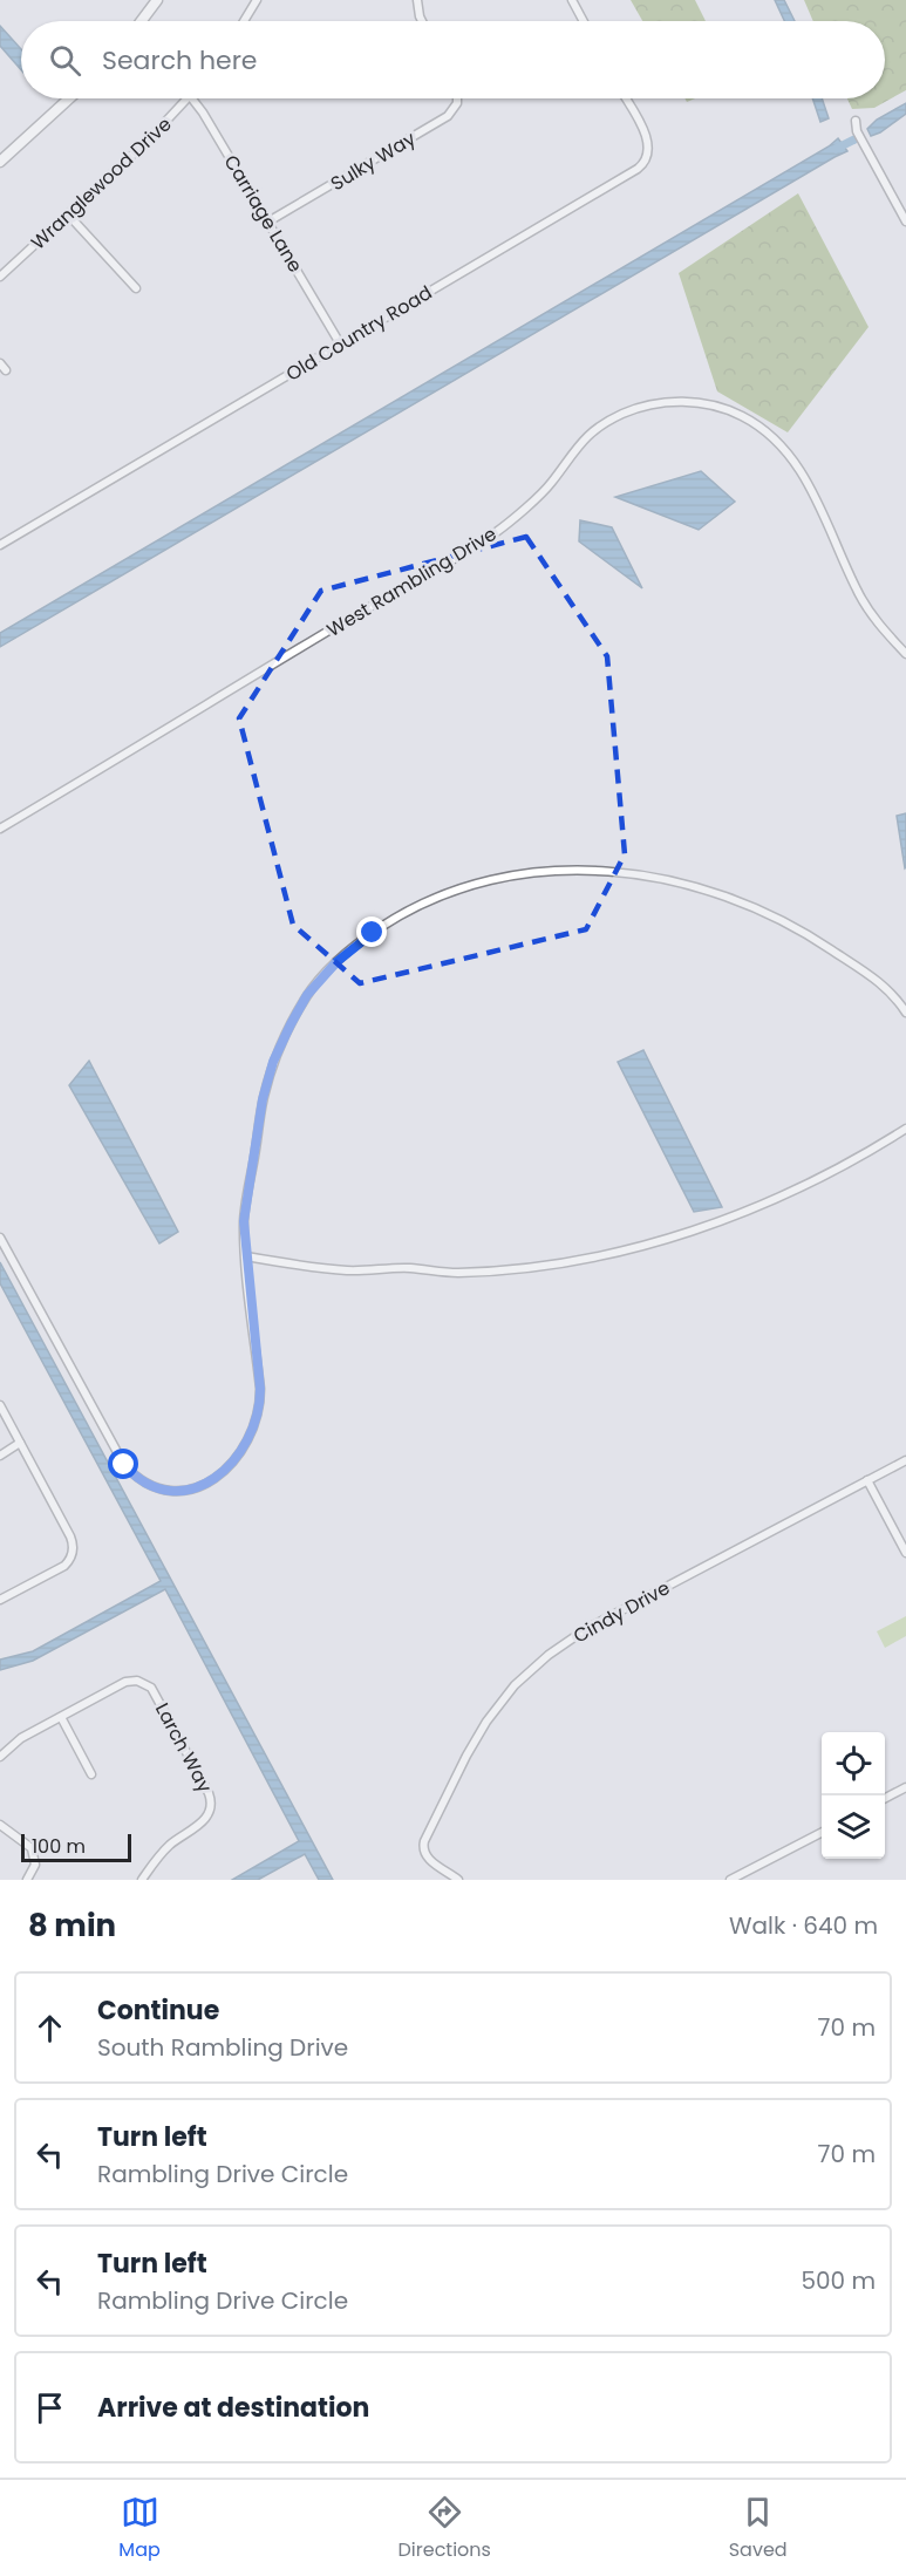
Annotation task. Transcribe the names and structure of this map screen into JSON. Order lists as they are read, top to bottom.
{
  "streets": {
    "street": [
      "Sulky Way",
      "Wranglewood Drive",
      "Carriage Lane",
      "Old Country Road",
      "West Rambling Drive",
      "Cindy Drive",
      "Larch Way"
    ]
  },
  "crossings": [
    ["Sulky Way", "Carriage Lane"],
    ["Carriage Lane", "Old Country Road"]
  ],
  "scale_bar": "100 m",
  "page": {
    "search": "Search here",
    "scale": "100 m",
    "heading": ["8 min", "Walk · 640 m"],
    "list": [
      ["Continue", "South Rambling Drive", "70 m"],
      ["Turn left", "Rambling Drive Circle", "70 m"],
      ["Turn left", "Rambling Drive Circle", "500 m"],
      "Arrive at destination"
    ],
    "nav": ["Map", "Directions", "Saved"]
  }
}
